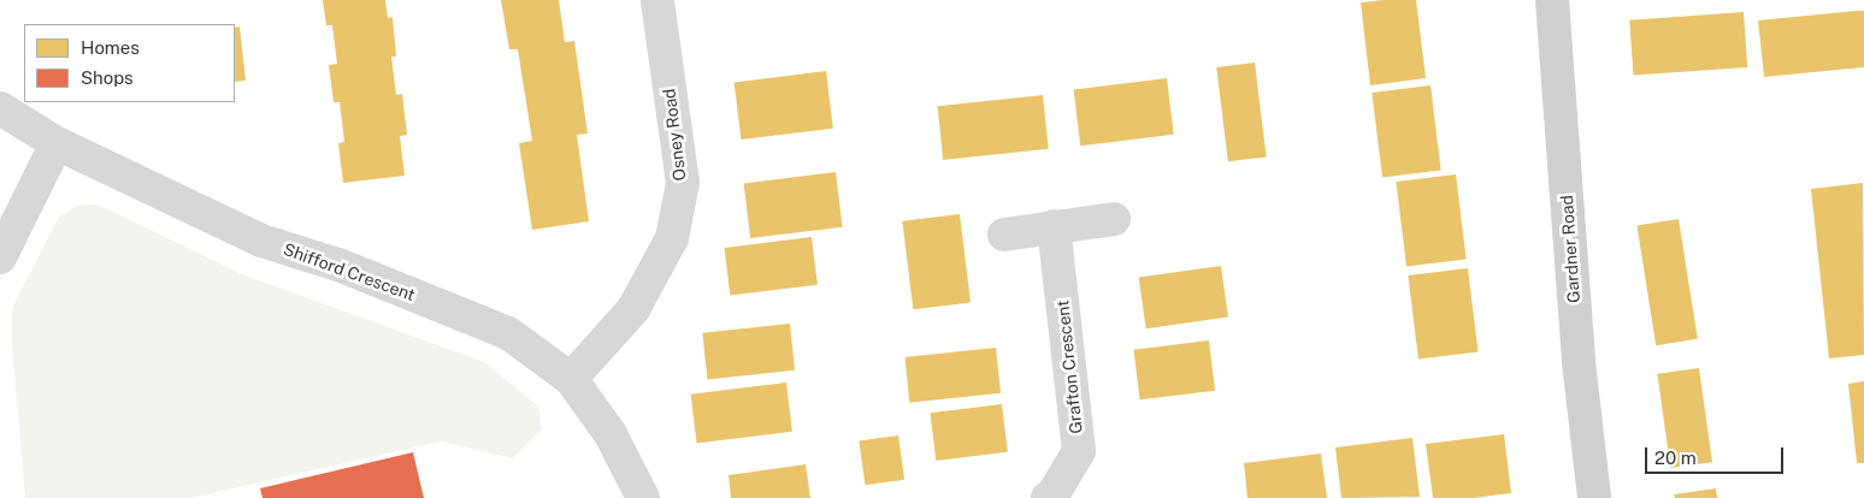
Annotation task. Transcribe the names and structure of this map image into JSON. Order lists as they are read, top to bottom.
{
  "streets": {
    "main road": ["Gardner Road"],
    "street": ["Osney Road", "Shifford Crescent", "Grafton Crescent"]
  },
  "crossings": [
    ["Osney Road", "Shifford Crescent"]
  ],
  "legend": ["Homes", "Shops"],
  "scale_bar": "20 m"
}
